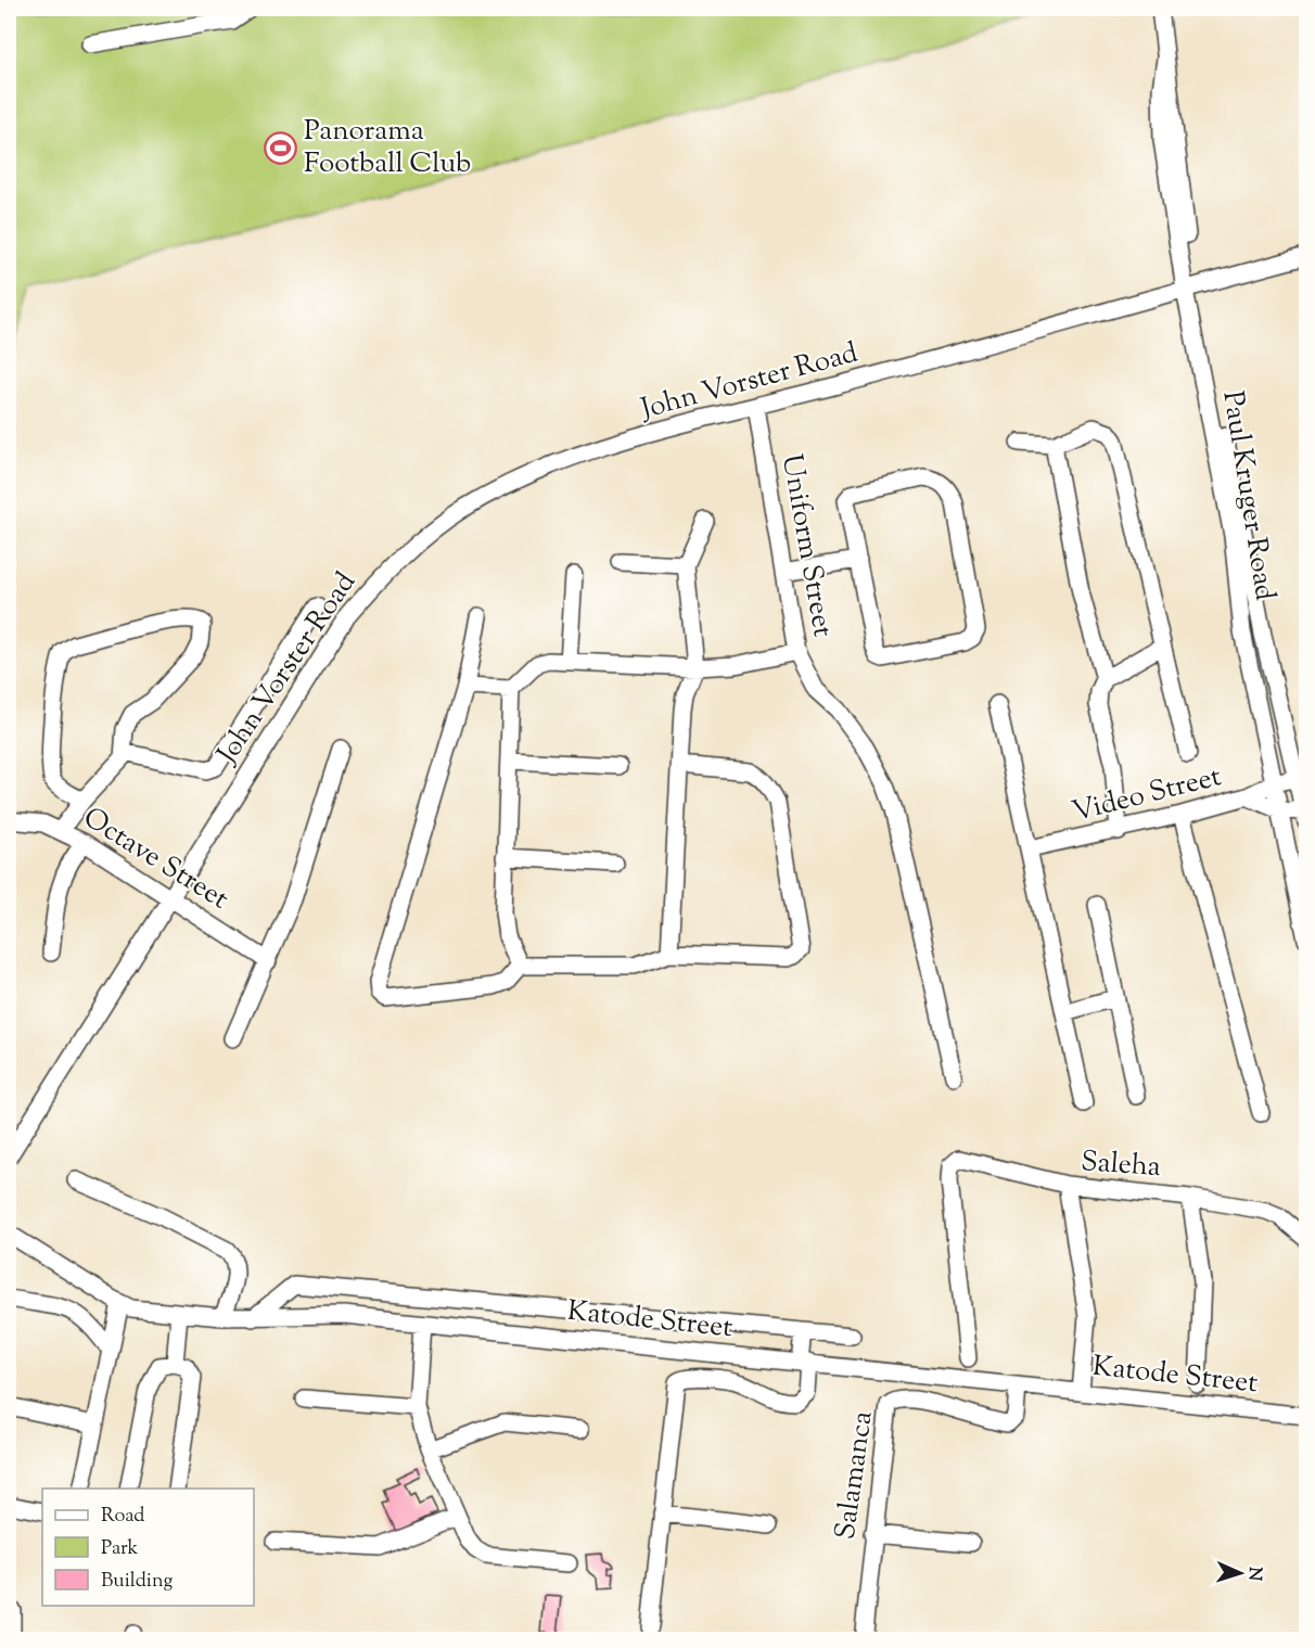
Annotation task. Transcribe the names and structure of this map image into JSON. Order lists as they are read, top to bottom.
{
  "streets": {
    "street": [
      "John Vorster Road",
      "Paul Kruger Road",
      "Uniform Street",
      "Video Street",
      "Octave Street",
      "Saleha",
      "Katode Street",
      "Salamanca"
    ]
  },
  "crossings": [
    ["John Vorster Road", "Paul Kruger Road"],
    ["John Vorster Road", "Uniform Street"],
    ["John Vorster Road", "Octave Street"],
    ["Paul Kruger Road", "Video Street"],
    ["Saleha", "Katode Street"],
    ["Katode Street", "Salamanca"]
  ],
  "places": {
    "sports": ["Panorama Football Club"]
  },
  "legend": ["Road", "Park", "Building"],
  "north": "right"
}
